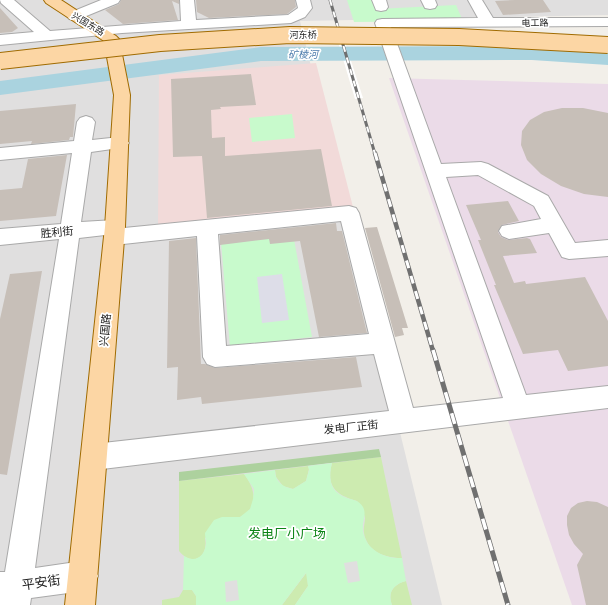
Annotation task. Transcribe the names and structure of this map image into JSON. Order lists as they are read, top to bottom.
{
  "streets": {
    "main road": ["兴国东路", "河东桥", "兴国路"],
    "street": [
      "电工路",
      "胜利街",
      "发电厂正街",
      "平安街"
    ]
  },
  "crossings": [
    ["兴国东路", "兴国路"],
    ["胜利街", "兴国路"],
    ["兴国路", "发电厂正街"],
    ["兴国路", "平安街"]
  ],
  "water": ["矿棱河"],
  "parks": ["发电厂小广场"]
}
